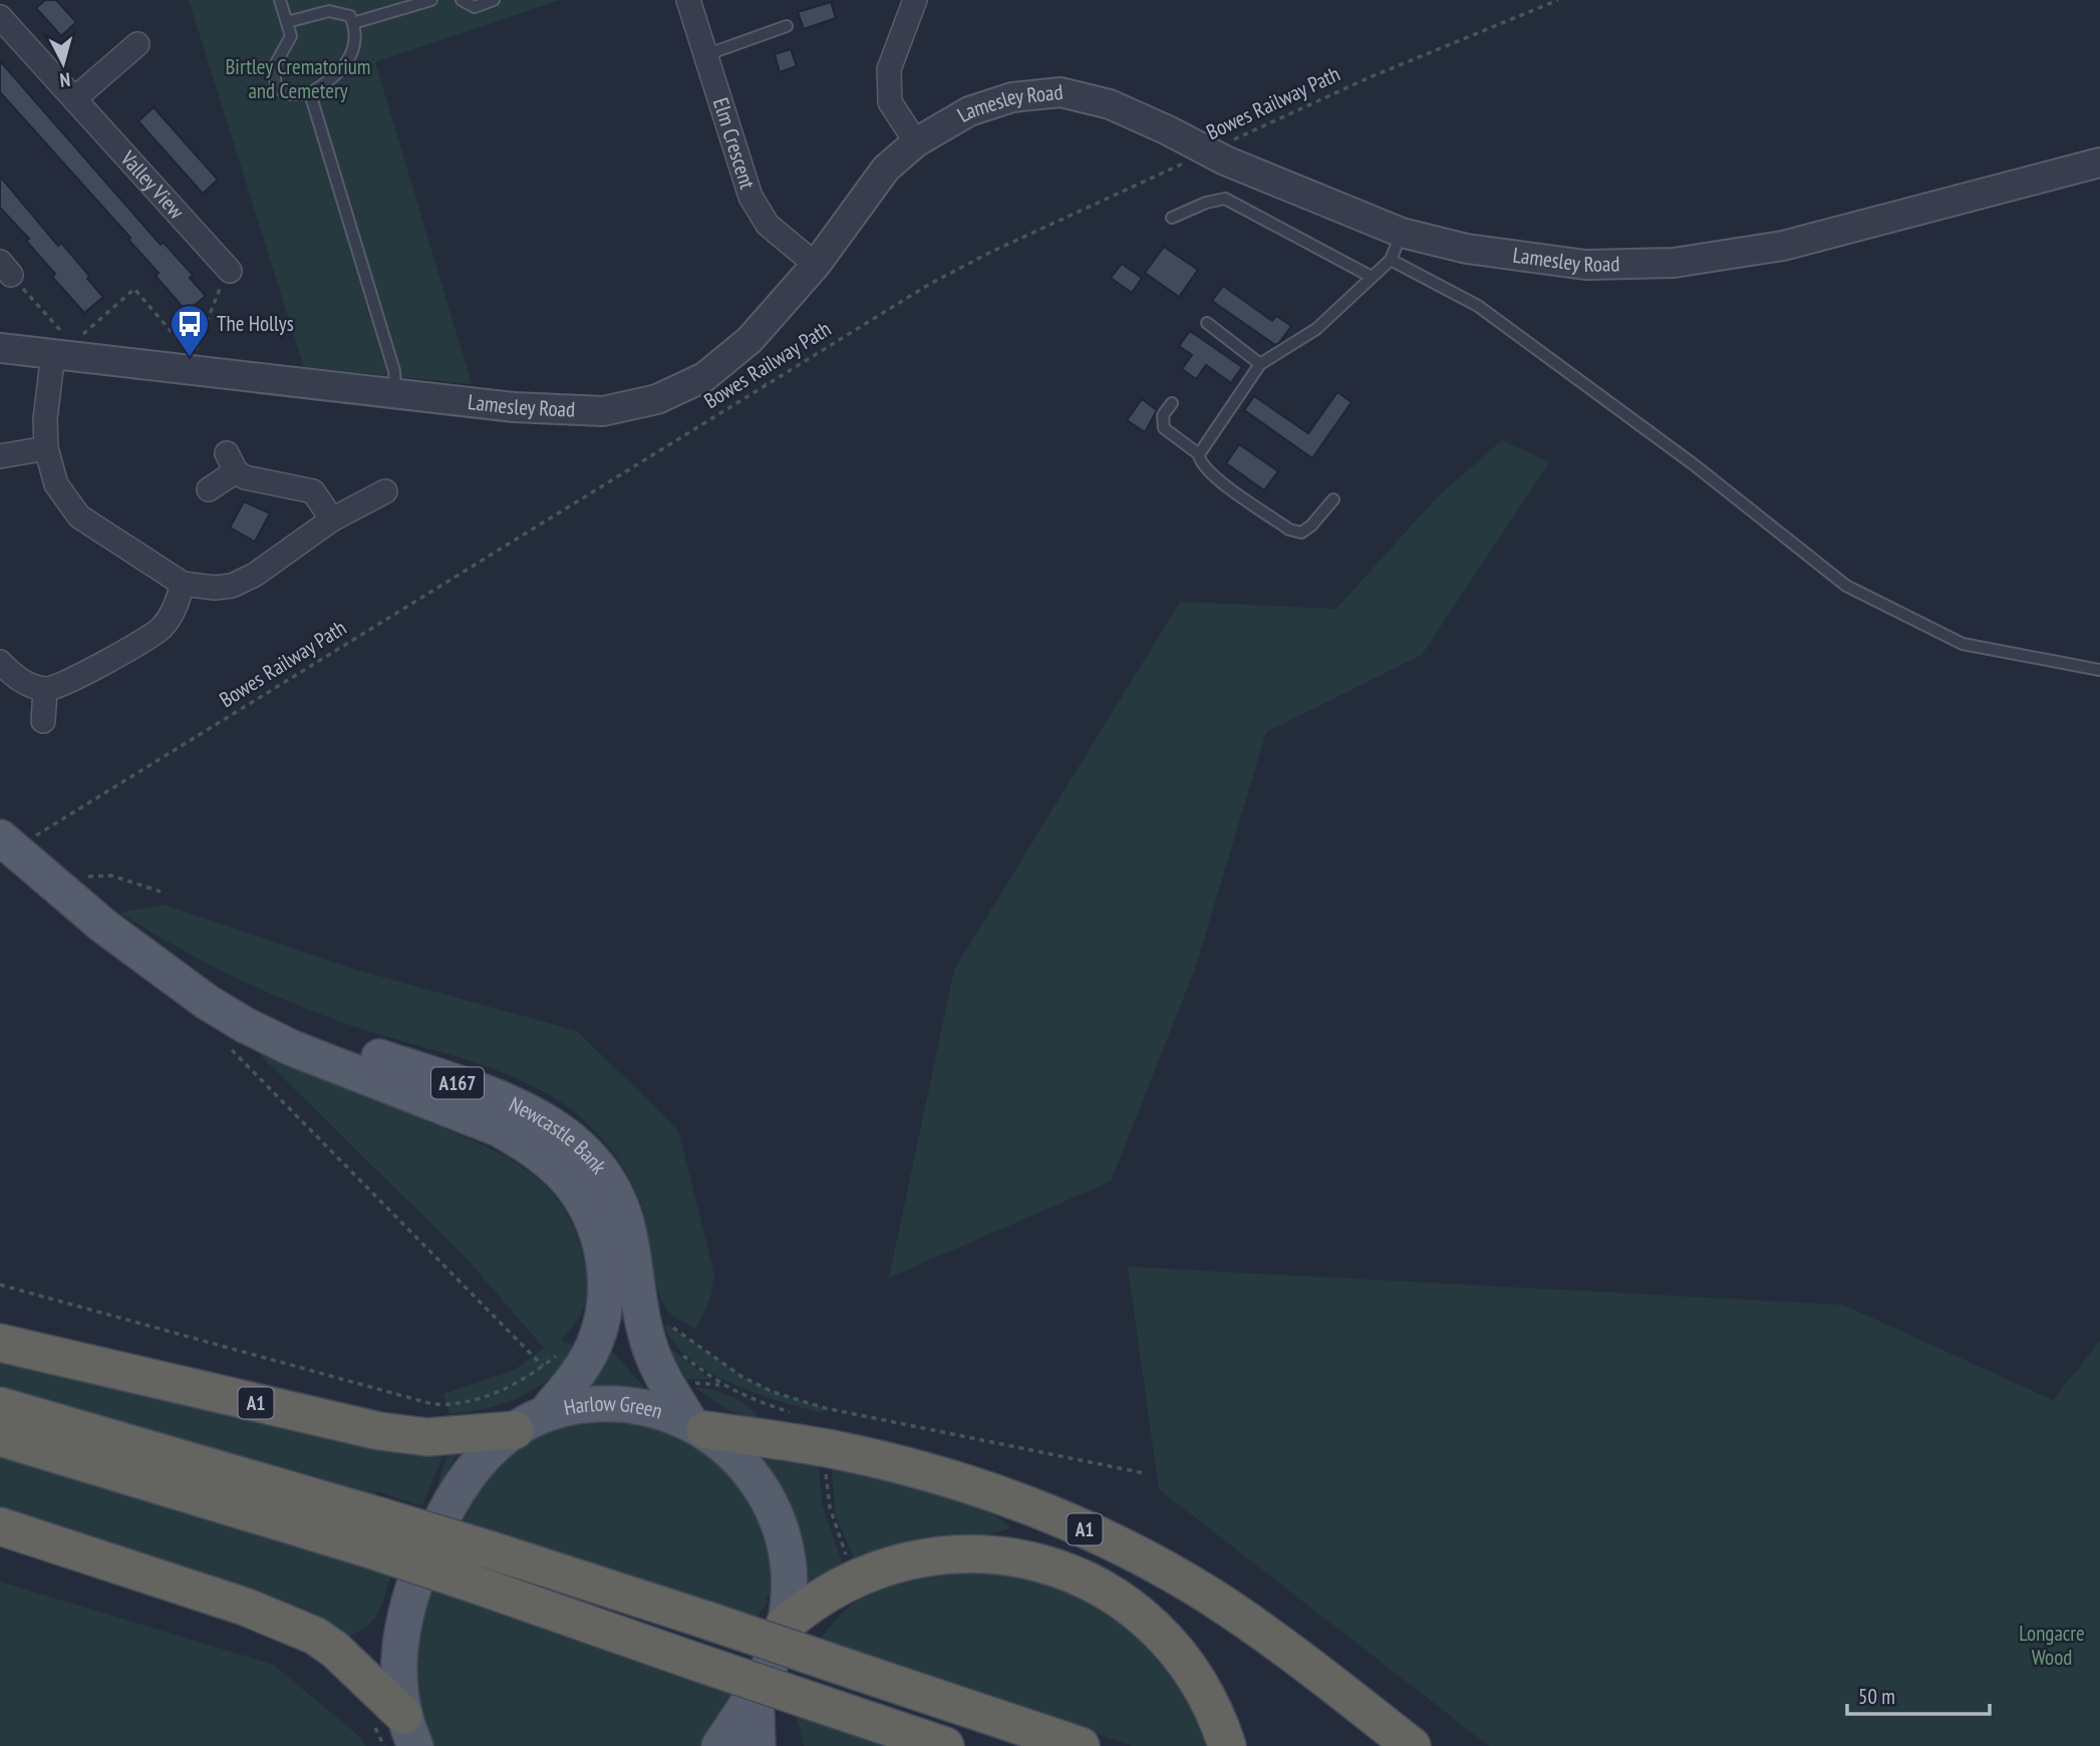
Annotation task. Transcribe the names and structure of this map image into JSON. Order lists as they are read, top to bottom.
{
  "streets": {
    "highway": ["A1"],
    "main road": ["A167", "Newcastle Bank", "Harlow Green"],
    "street": ["Lamesley Road", "Elm Crescent", "Valley View"],
    "path": ["Bowes Railway Path"]
  },
  "crossings": [
    ["Bowes Railway Path", "Lamesley Road"],
    ["Lamesley Road", "Elm Crescent"],
    ["A167", "Harlow Green"],
    ["Newcastle Bank", "A1"],
    ["Newcastle Bank", "Harlow Green"],
    ["A1", "Harlow Green"]
  ],
  "parks": ["Birtley Crematorium and Cemetery", "Longacre Wood"],
  "places": {
    "bus stop": ["The Hollys"]
  },
  "scale_bar": "50 m",
  "north": "bottom"
}
